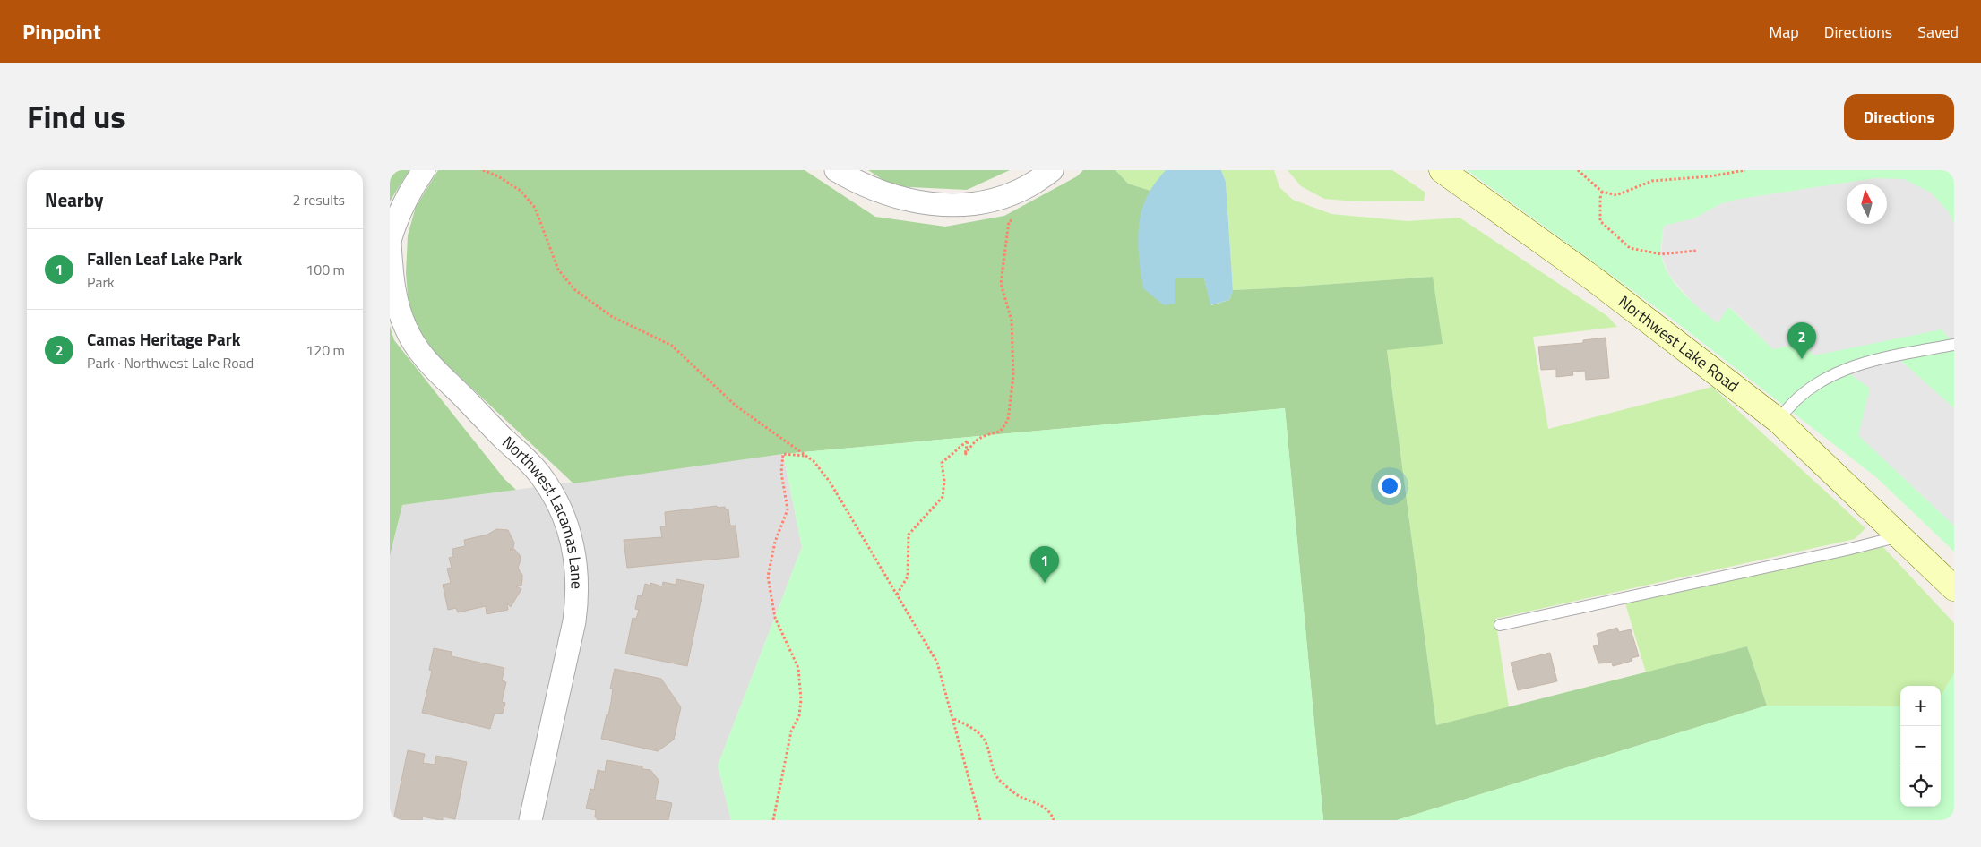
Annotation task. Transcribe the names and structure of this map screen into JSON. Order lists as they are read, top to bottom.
{
  "streets": {
    "main road": ["Northwest Lake Road"],
    "street": ["Northwest Lacamas Lane"]
  },
  "north": "top",
  "page": {
    "header": "Pinpoint",
    "nav": ["Map", "Directions", "Saved"],
    "title": "Find us",
    "buttons": "Directions",
    "heading": ["Nearby", "2 results"],
    "list": [
      {
        "mark": "1",
        "name": "Fallen Leaf Lake Park",
        "note": "Park",
        "value": "100 m"
      },
      {
        "mark": "2",
        "name": "Camas Heritage Park",
        "note": "Park · Northwest Lake Road",
        "value": "120 m"
      }
    ],
    "pins": ["2", "1"],
    "map_buttons": ["+", "−"]
  }
}
